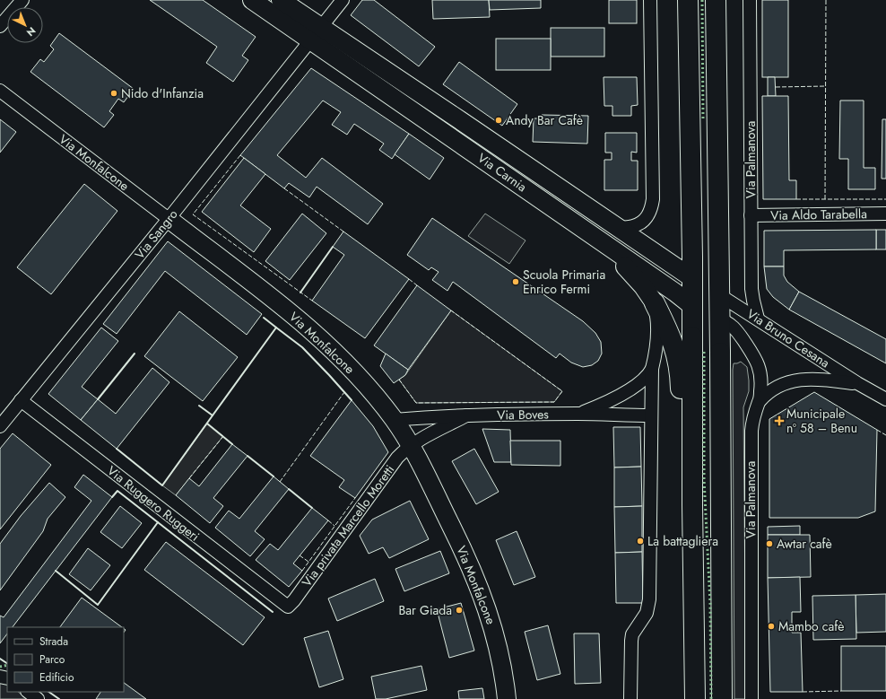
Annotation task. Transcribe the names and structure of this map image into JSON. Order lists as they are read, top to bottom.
{
  "streets": {
    "main road": ["Via Palmanova"],
    "street": [
      "Via Monfalcone",
      "Via Carnia",
      "Via Aldo Tarabella",
      "Via Sangro",
      "Via Bruno Cesana",
      "Via Boves",
      "Via Ruggero Ruggeri",
      "Via privata Marcello Moretti"
    ]
  },
  "crossings": [
    ["Via Palmanova", "Via Carnia"],
    ["Via Palmanova", "Via Aldo Tarabella"],
    ["Via Palmanova", "Via Bruno Cesana"],
    ["Via Monfalcone", "Via Sangro"],
    ["Via Monfalcone", "Via Boves"],
    ["Via Monfalcone", "Via privata Marcello Moretti"],
    ["Via Carnia", "Via Sangro"],
    ["Via Sangro", "Via Ruggero Ruggeri"],
    ["Via Boves", "Via privata Marcello Moretti"],
    ["Via Ruggero Ruggeri", "Via privata Marcello Moretti"]
  ],
  "places": {
    "other": [
      "Nido d'Infanzia",
      "Andy Bar Cafè",
      "Scuola Primaria Enrico Fermi",
      "La battagliera",
      "Awtar cafè",
      "Bar Giada",
      "Mambo cafè"
    ],
    "health": ["Municipale nº 58 – Benu"]
  },
  "legend": ["Strada", "Parco", "Edificio"],
  "north": "bottom right"
}
